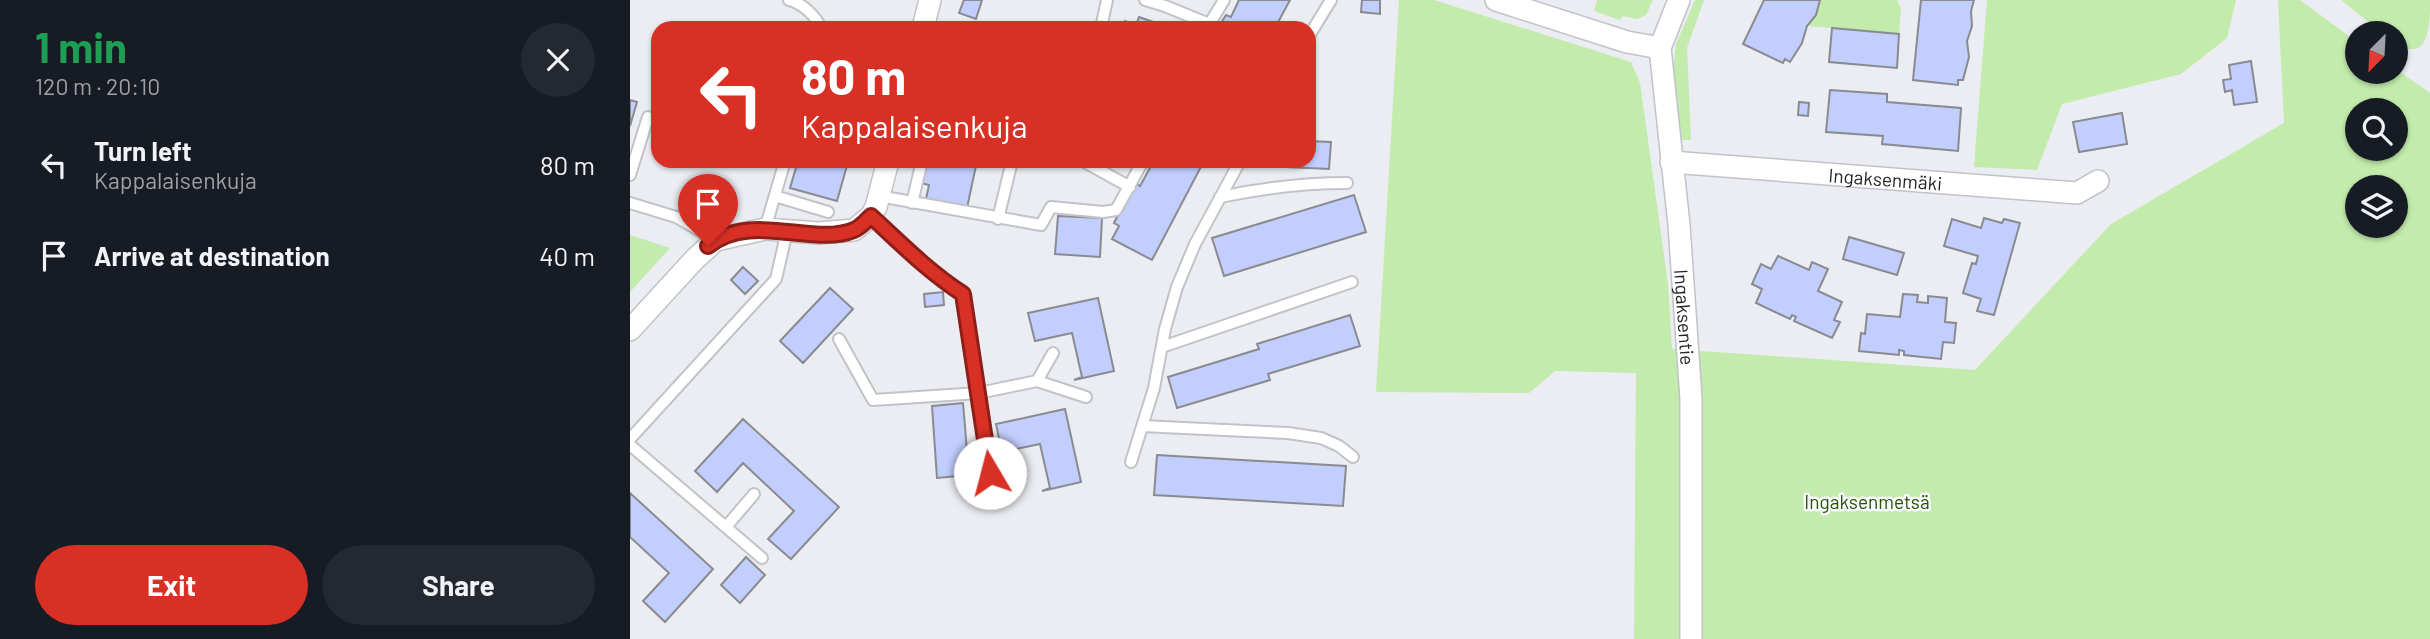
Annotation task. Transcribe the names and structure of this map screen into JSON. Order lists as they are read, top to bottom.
{
  "streets": {
    "street": ["Ingaksenmäki", "Ingaksentie"]
  },
  "crossings": [
    ["Ingaksenmäki", "Ingaksentie"]
  ],
  "parks": ["Ingaksenmetsä"],
  "north": "bottom left",
  "page": {
    "heading": ["1 min", "120 m · 20:10"],
    "turn": ["80 m", "Kappalaisenkuja"],
    "list": [
      {
        "name": "Turn left",
        "note": "Kappalaisenkuja",
        "value": "80 m"
      },
      {
        "name": "Arrive at destination",
        "value": "40 m"
      }
    ],
    "buttons": ["Exit", "Share"]
  }
}
